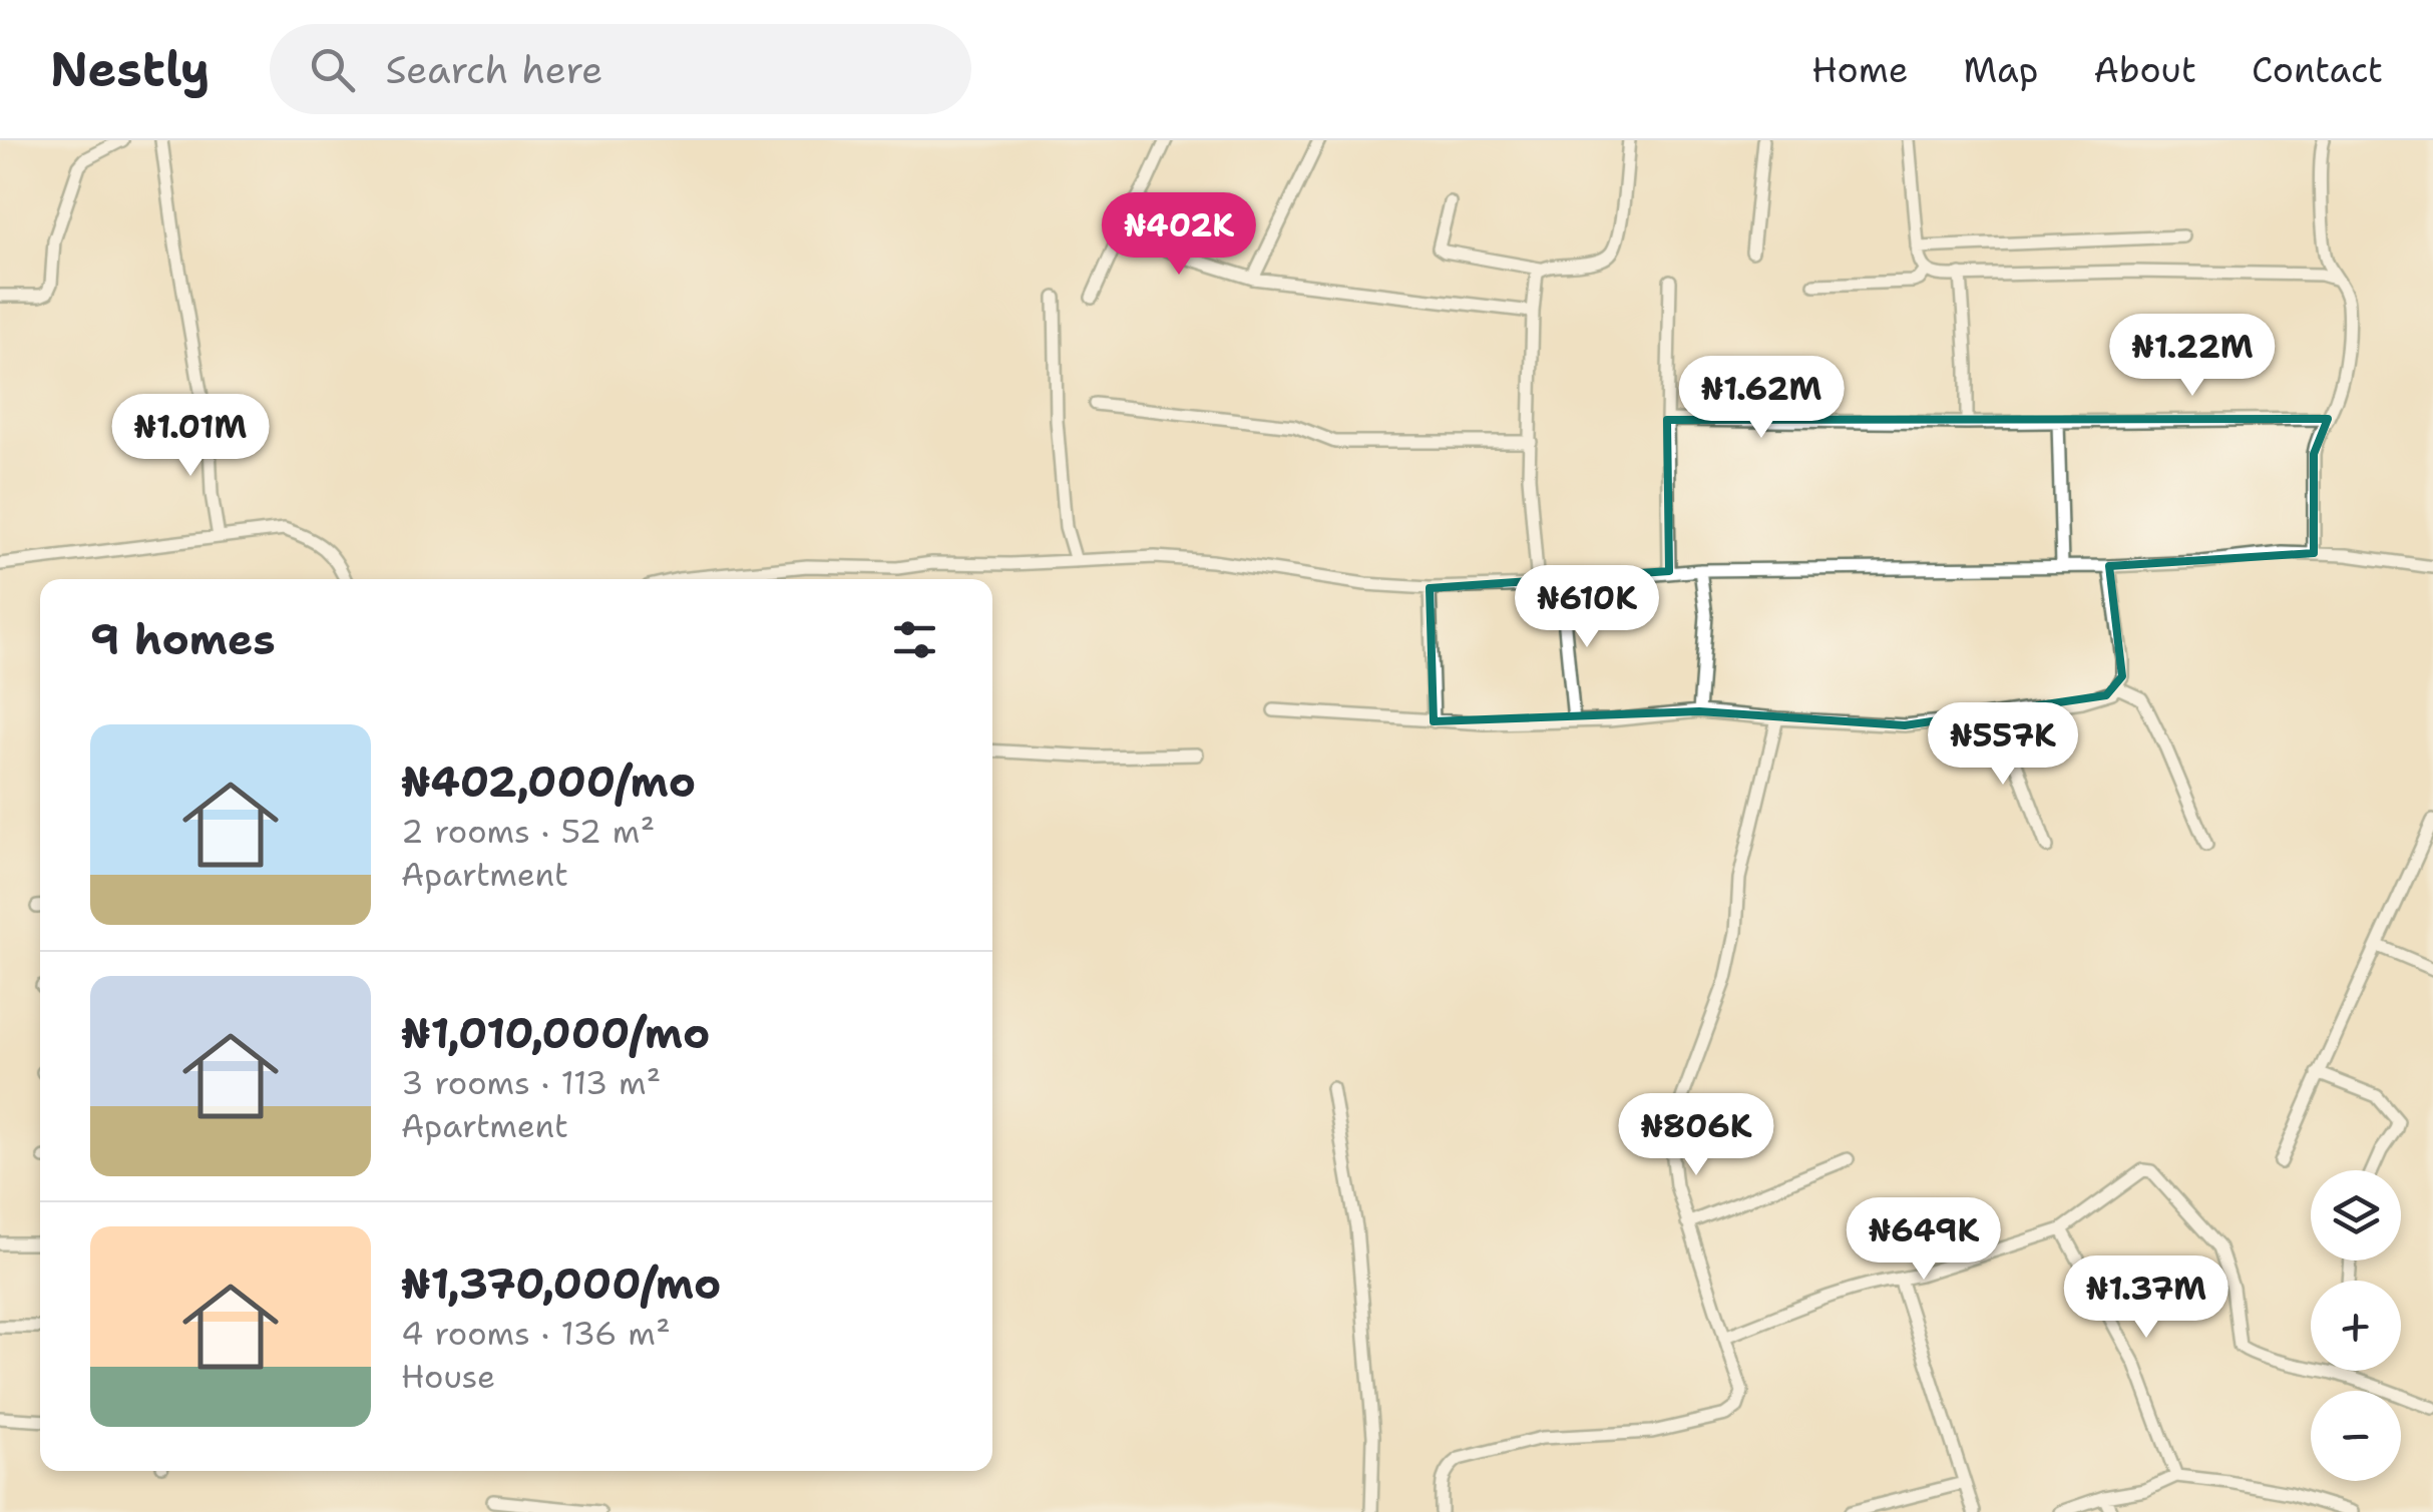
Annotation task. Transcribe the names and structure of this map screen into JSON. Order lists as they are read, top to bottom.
{
  "page": {
    "header": "Nestly",
    "search": "Search here",
    "nav": [
      "Home",
      "Map",
      "About",
      "Contact"
    ],
    "price": [
      "₦402K",
      "₦1.22M",
      "₦1.62M",
      "₦1.01M",
      "₦610K",
      "₦557K",
      "₦806K",
      "₦649K",
      "₦1.37M"
    ],
    "heading": "9 homes",
    "list": [
      {
        "name": "₦402,000/mo",
        "note": "2 rooms · 52 m² · Apartment"
      },
      {
        "name": "₦1,010,000/mo",
        "note": "3 rooms · 113 m² · Apartment"
      },
      {
        "name": "₦1,370,000/mo",
        "note": "4 rooms · 136 m² · House"
      }
    ],
    "map_buttons": ["+", "−"]
  }
}
